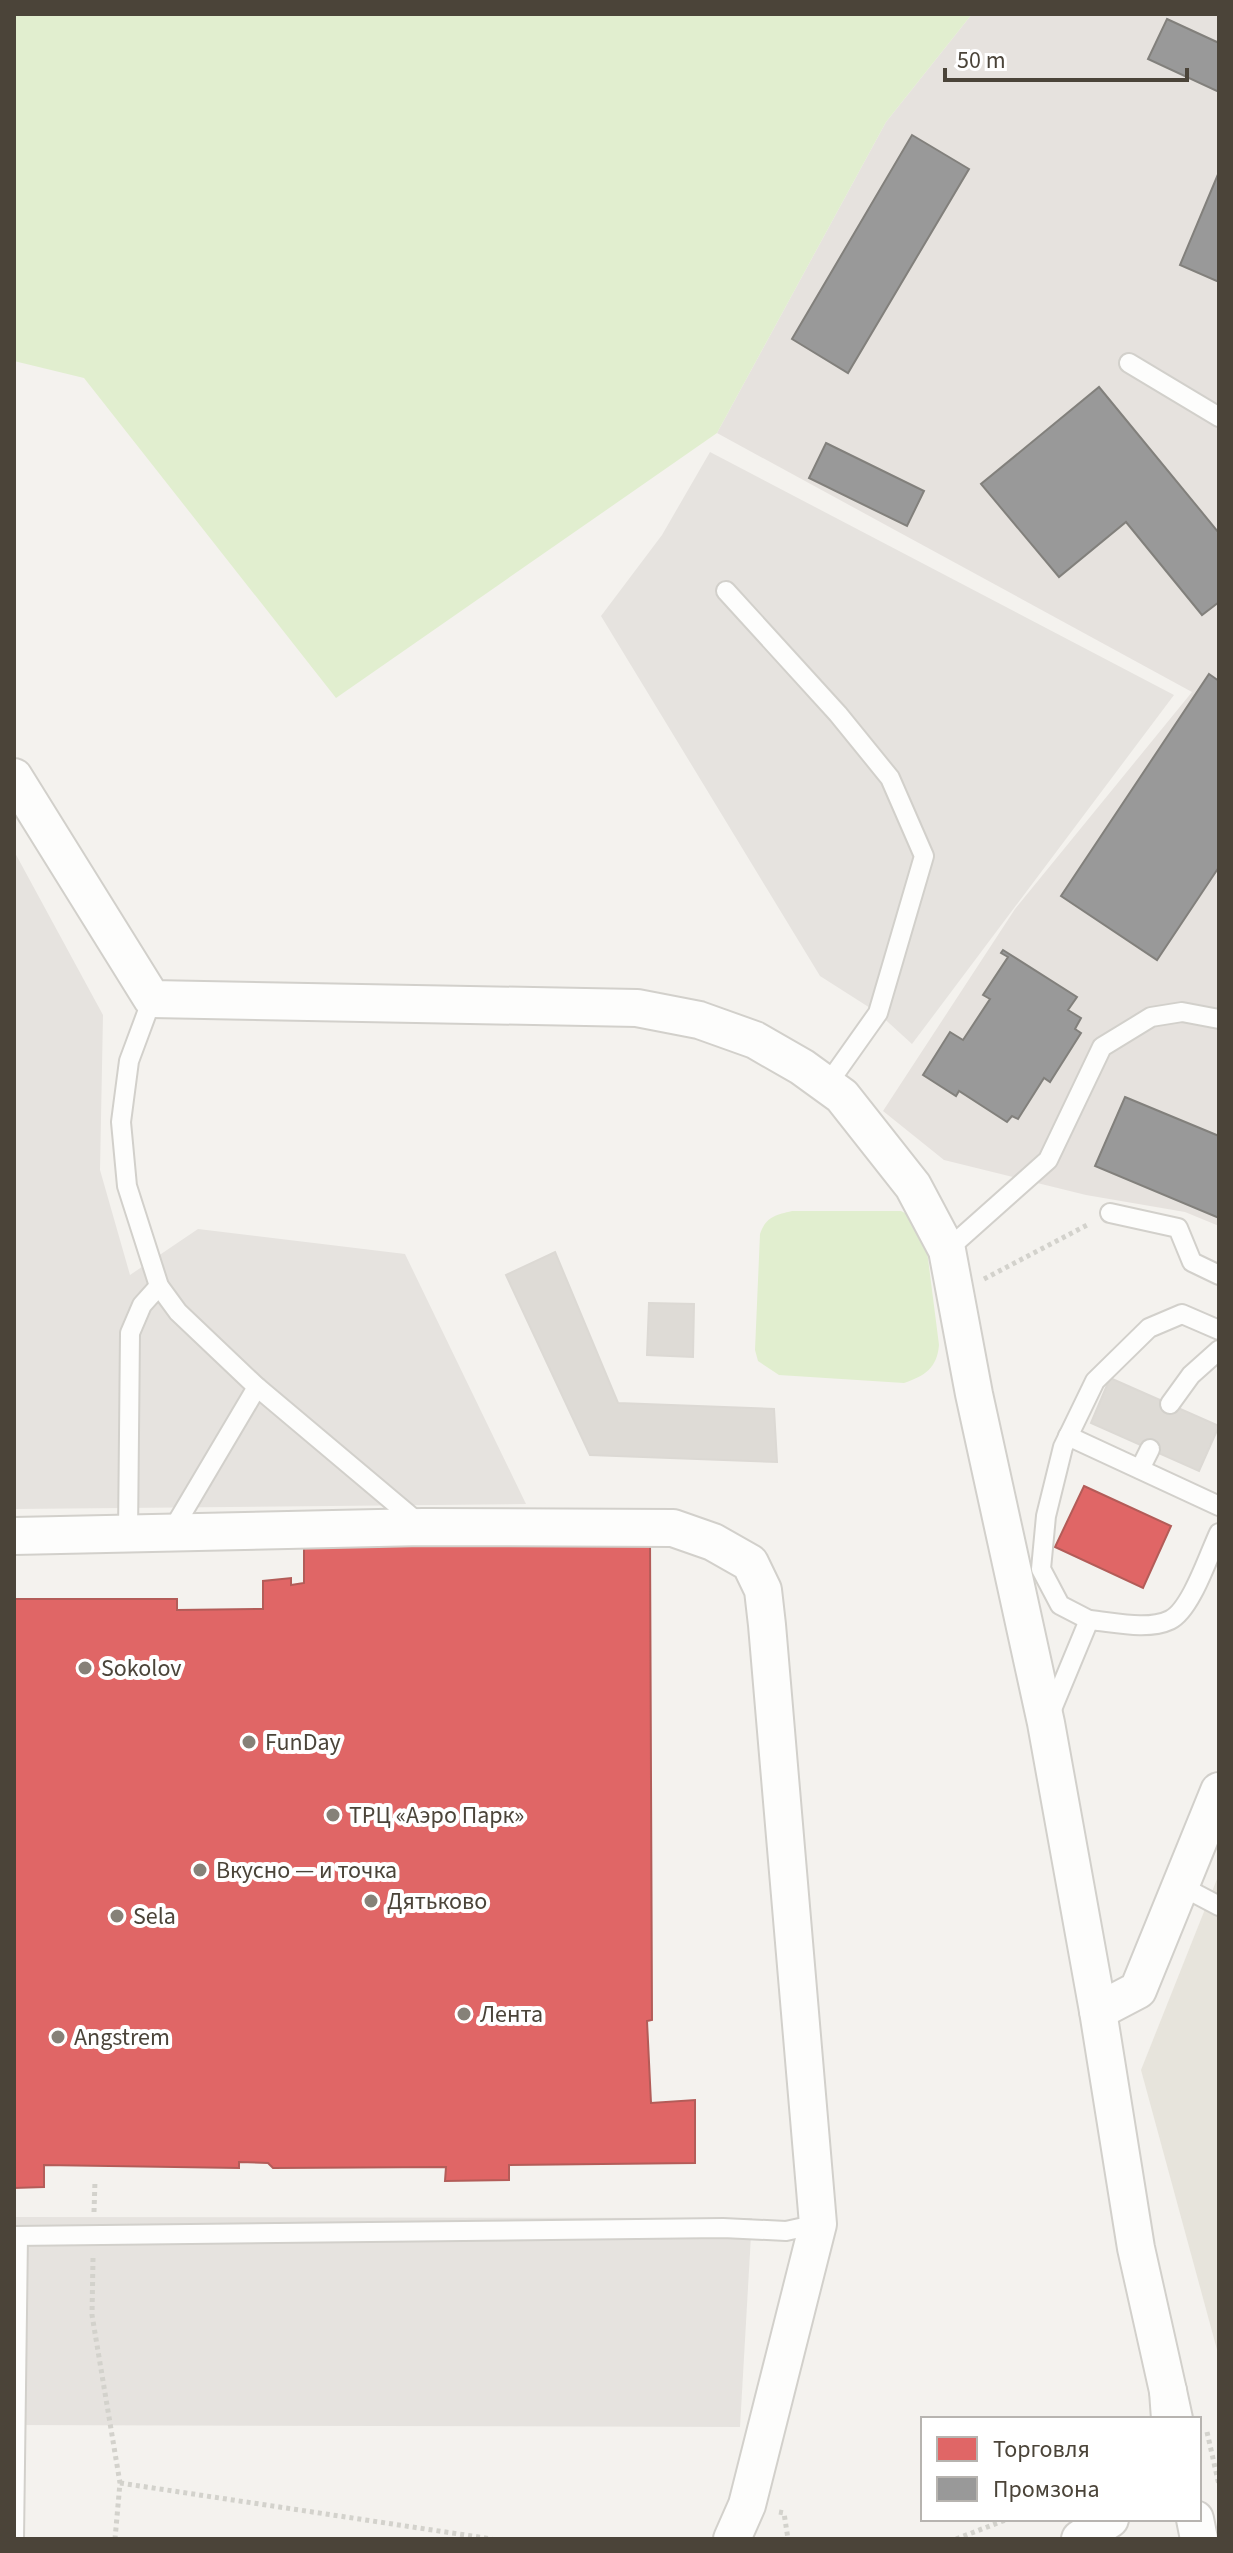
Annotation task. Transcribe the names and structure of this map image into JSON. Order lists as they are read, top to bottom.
{
  "places": [
    "Sokolov",
    "FunDay",
    "ТРЦ «Аэро Парк»",
    "Вкусно — и точка",
    "Дятьково",
    "Sela",
    "Лента",
    "Angstrem"
  ],
  "legend": ["Торговля", "Промзона"],
  "scale_bar": "50 m"
}
